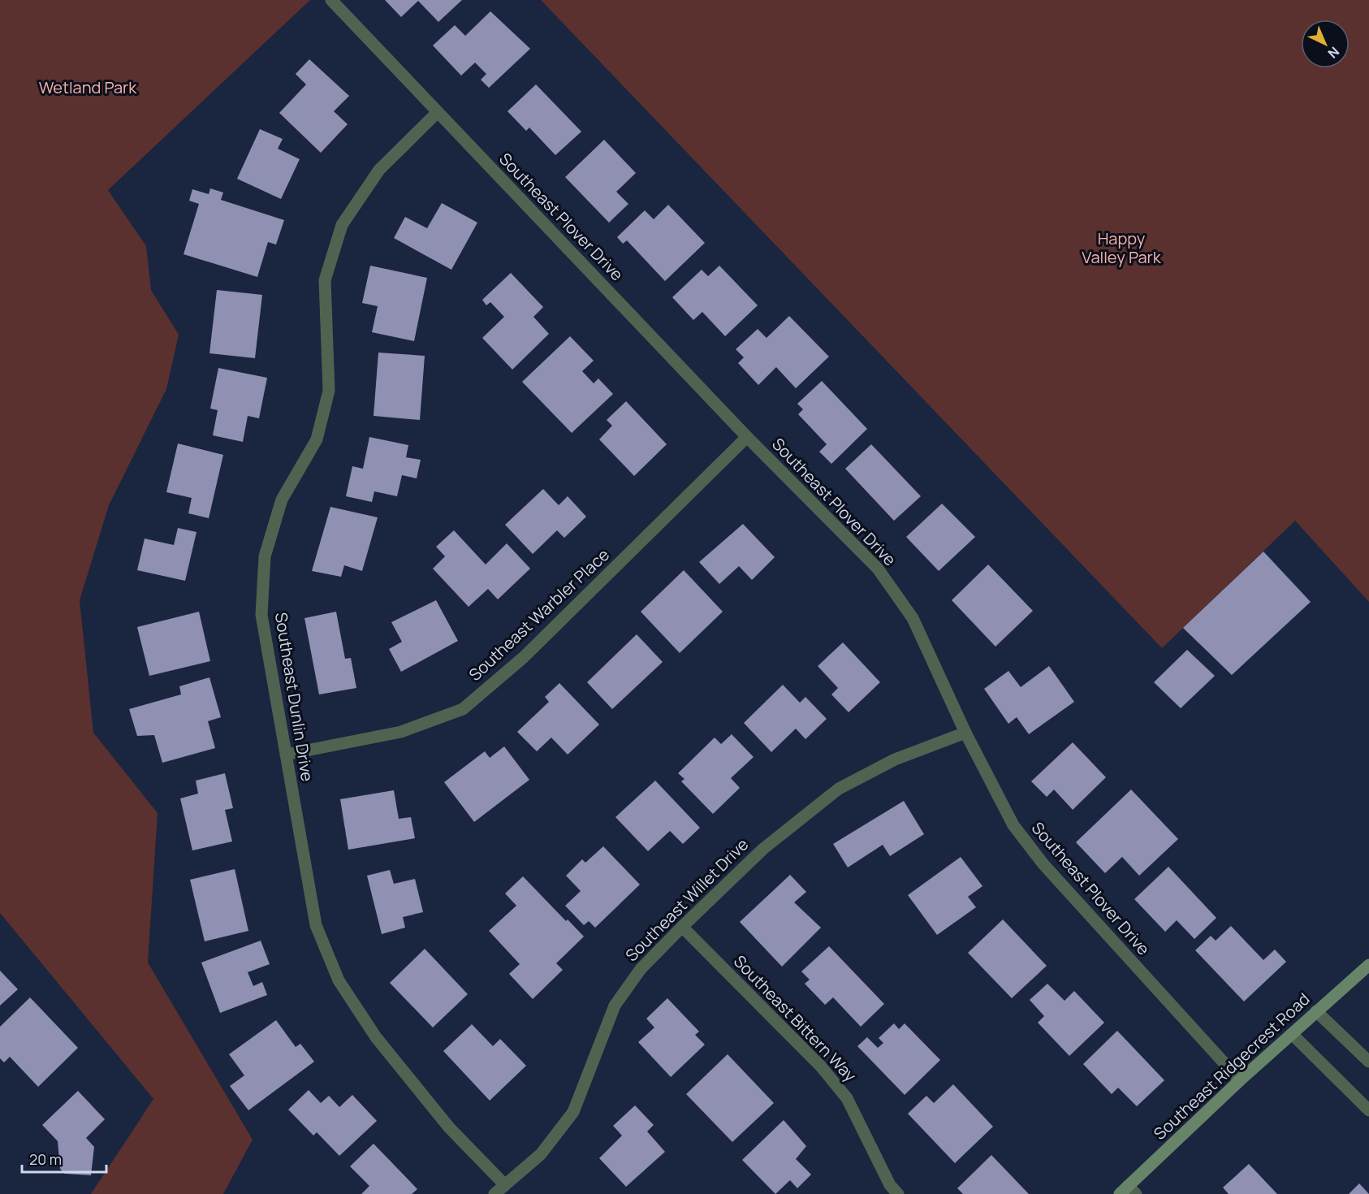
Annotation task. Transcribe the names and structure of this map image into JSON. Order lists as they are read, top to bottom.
{
  "streets": {
    "street": [
      "Southeast Plover Drive",
      "Southeast Warbler Place",
      "Southeast Dunlin Drive",
      "Southeast Willet Drive",
      "Southeast Bittern Way",
      "Southeast Ridgecrest Road"
    ]
  },
  "crossings": [
    ["Southeast Plover Drive", "Southeast Warbler Place"],
    ["Southeast Plover Drive", "Southeast Dunlin Drive"],
    ["Southeast Plover Drive", "Southeast Willet Drive"],
    ["Southeast Plover Drive", "Southeast Ridgecrest Road"],
    ["Southeast Warbler Place", "Southeast Dunlin Drive"],
    ["Southeast Dunlin Drive", "Southeast Willet Drive"],
    ["Southeast Willet Drive", "Southeast Bittern Way"]
  ],
  "parks": ["Wetland Park", "Happy Valley Park"],
  "scale_bar": "20 m",
  "north": "bottom right"
}
